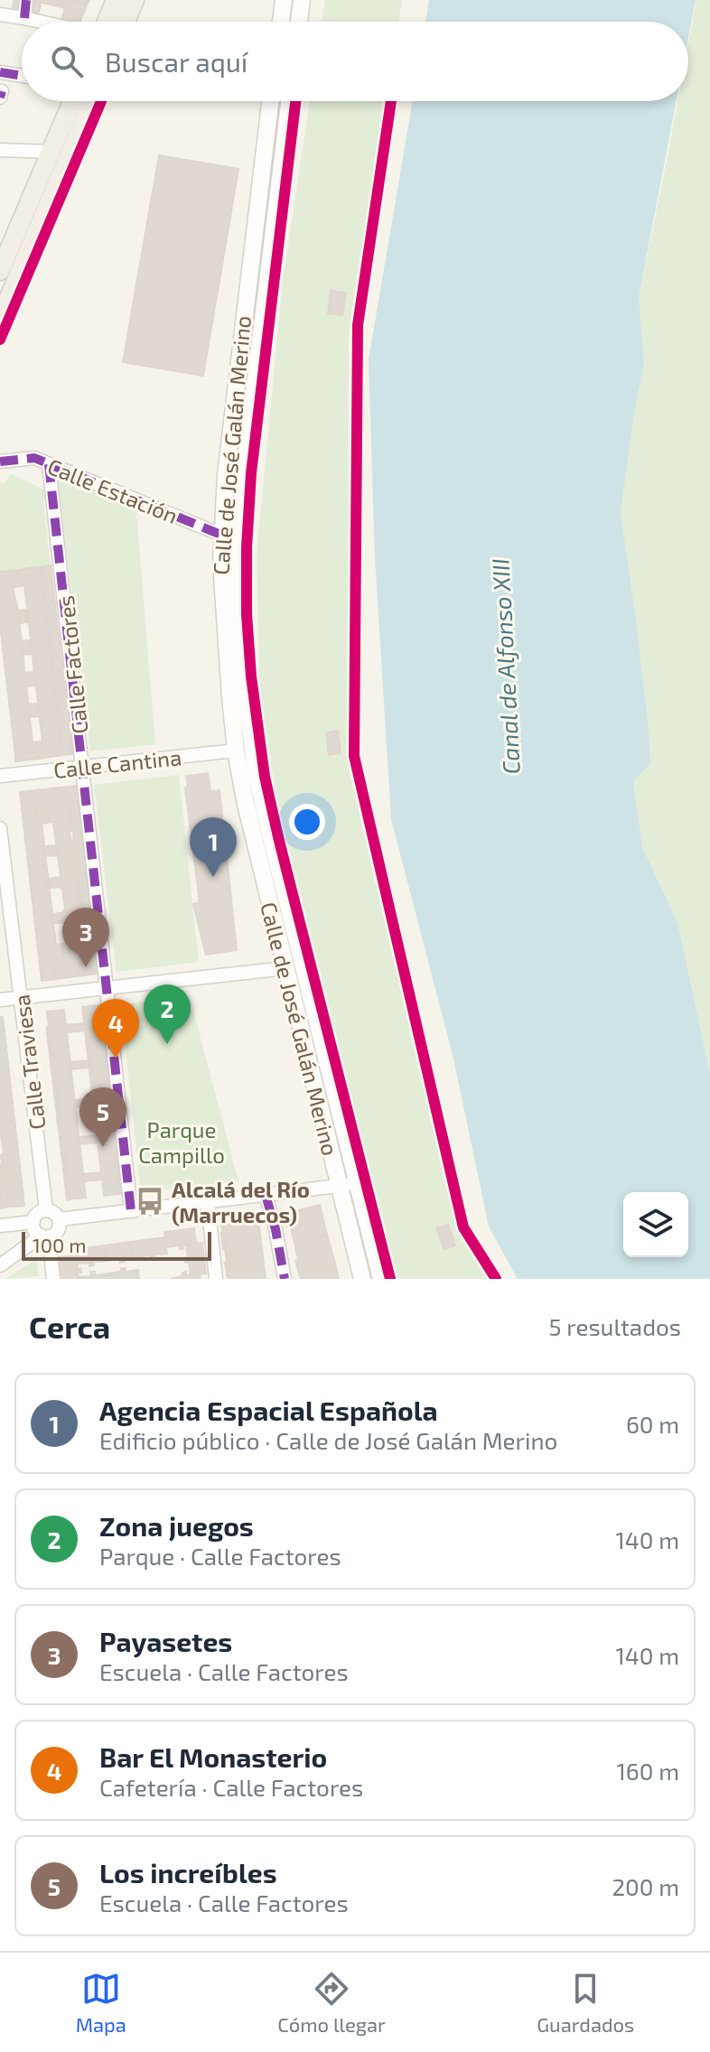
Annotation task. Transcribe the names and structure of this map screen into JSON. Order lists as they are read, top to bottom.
{
  "streets": {
    "main road": ["Calle de José Galán Merino"],
    "street": [
      "Calle Estación",
      "Calle Factores",
      "Calle Cantina",
      "Calle Traviesa"
    ]
  },
  "crossings": [
    ["Calle de José Galán Merino", "Calle Estación"],
    ["Calle de José Galán Merino", "Calle Cantina"],
    ["Calle Estación", "Calle Factores"],
    ["Calle Factores", "Calle Cantina"]
  ],
  "water": ["Canal de Alfonso XIII"],
  "parks": ["Parque Campillo"],
  "places": {
    "bus stop": ["Alcalá del Río (Marruecos)"]
  },
  "scale_bar": "100 m",
  "page": {
    "search": "Buscar aquí",
    "pins": [
      "1",
      "3",
      "2",
      "4",
      "5"
    ],
    "scale": "100 m",
    "heading": ["Cerca", "5 resultados"],
    "list": [
      {
        "mark": "1",
        "name": "Agencia Espacial Española",
        "note": "Edificio público · Calle de José Galán Merino",
        "value": "60 m"
      },
      {
        "mark": "2",
        "name": "Zona juegos",
        "note": "Parque · Calle Factores",
        "value": "140 m"
      },
      {
        "mark": "3",
        "name": "Payasetes",
        "note": "Escuela · Calle Factores",
        "value": "140 m"
      },
      {
        "mark": "4",
        "name": "Bar El Monasterio",
        "note": "Cafetería · Calle Factores",
        "value": "160 m"
      },
      {
        "mark": "5",
        "name": "Los increíbles",
        "note": "Escuela · Calle Factores",
        "value": "200 m"
      }
    ],
    "nav": ["Mapa", "Cómo llegar", "Guardados"]
  }
}
